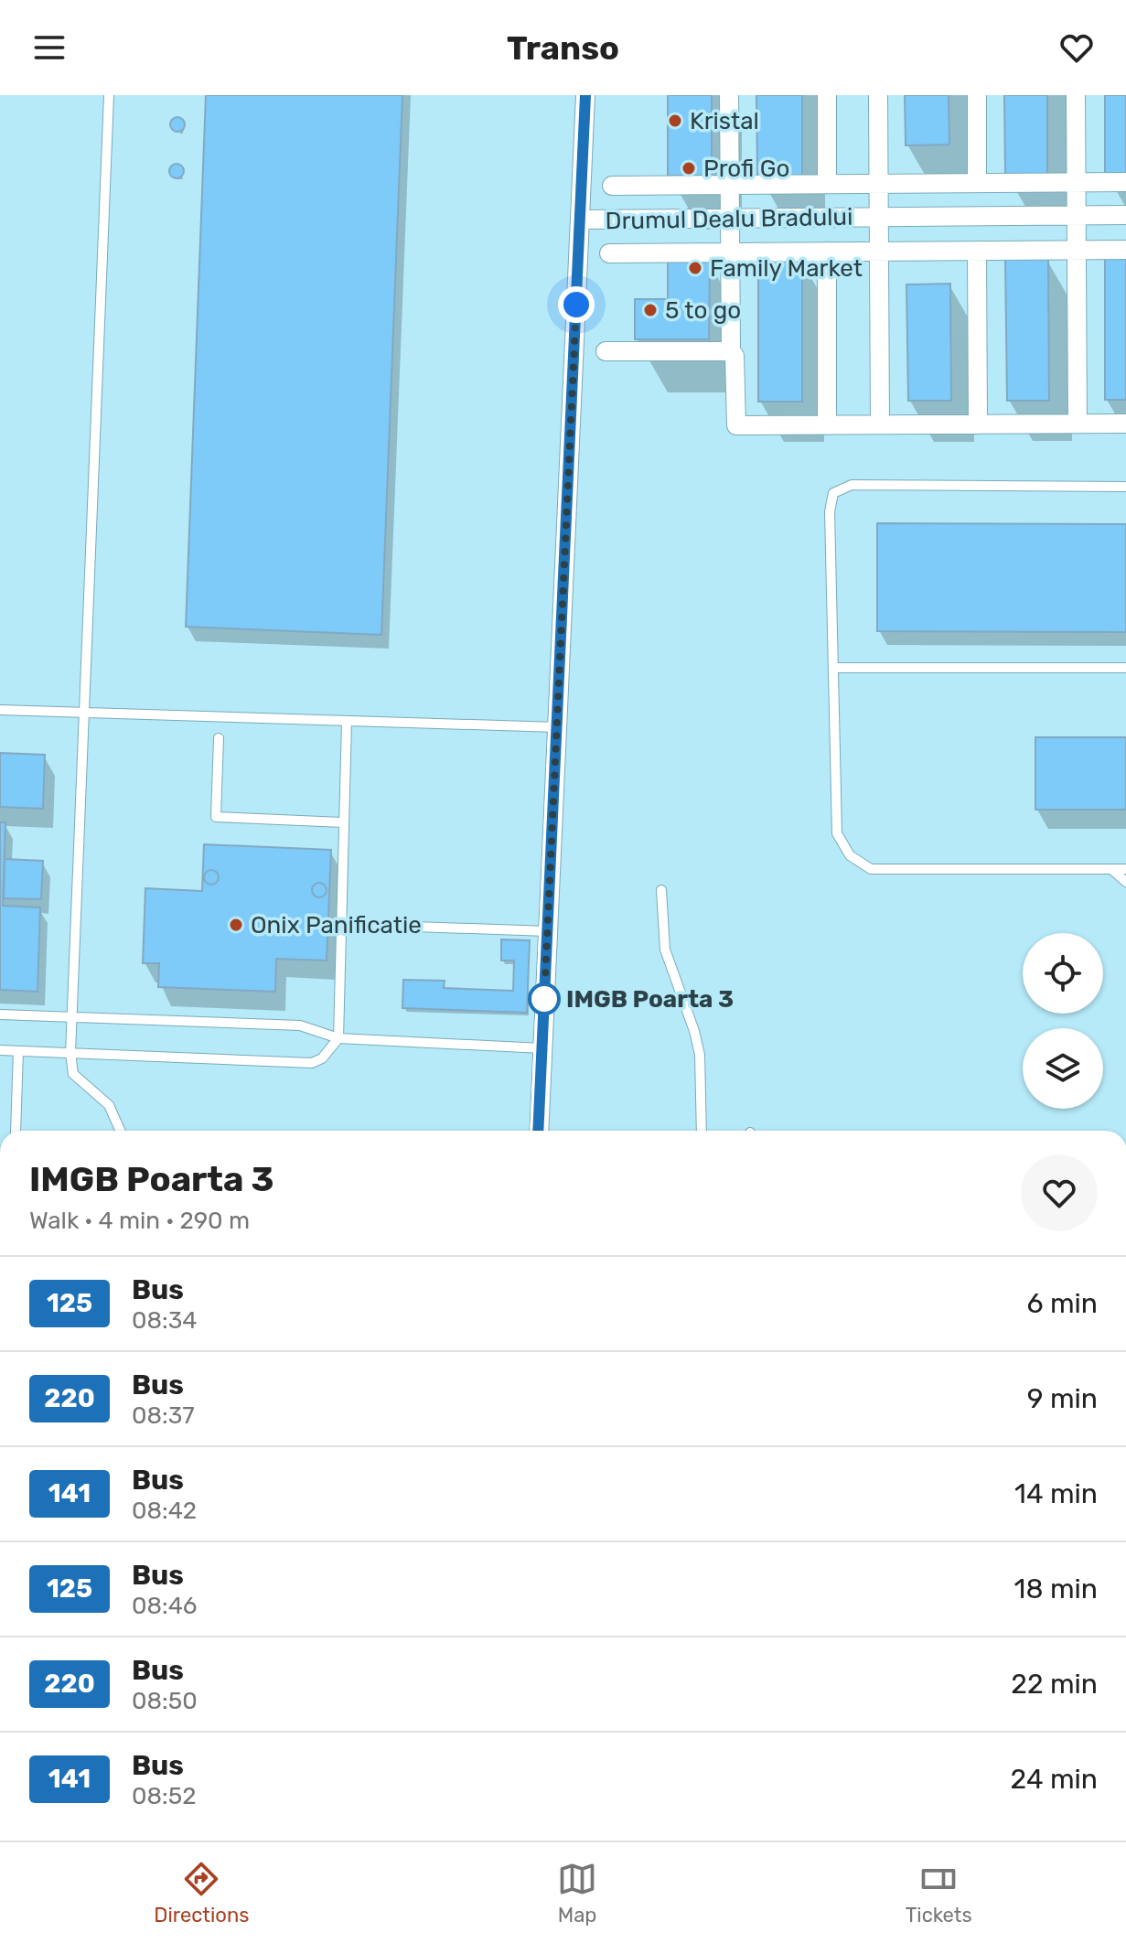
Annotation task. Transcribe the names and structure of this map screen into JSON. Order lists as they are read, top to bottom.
{
  "streets": {
    "street": ["Drumul Dealu Bradului"]
  },
  "places": [
    "Kristal",
    "Profi Go",
    "Family Market",
    "5 to go",
    "Onix Panificatie",
    "IMGB Poarta 3"
  ],
  "lines": ["bus line 125"],
  "page": {
    "header": "Transo",
    "heading": ["IMGB Poarta 3", "Walk · 4 min · 290 m"],
    "list": [
      {
        "mark": "125",
        "name": "Bus",
        "note": "08:34",
        "value": "6 min"
      },
      {
        "mark": "220",
        "name": "Bus",
        "note": "08:37",
        "value": "9 min"
      },
      {
        "mark": "141",
        "name": "Bus",
        "note": "08:42",
        "value": "14 min"
      },
      {
        "mark": "125",
        "name": "Bus",
        "note": "08:46",
        "value": "18 min"
      },
      {
        "mark": "220",
        "name": "Bus",
        "note": "08:50",
        "value": "22 min"
      },
      {
        "mark": "141",
        "name": "Bus",
        "note": "08:52",
        "value": "24 min"
      }
    ],
    "tabs": ["Directions", "Map", "Tickets"]
  }
}
